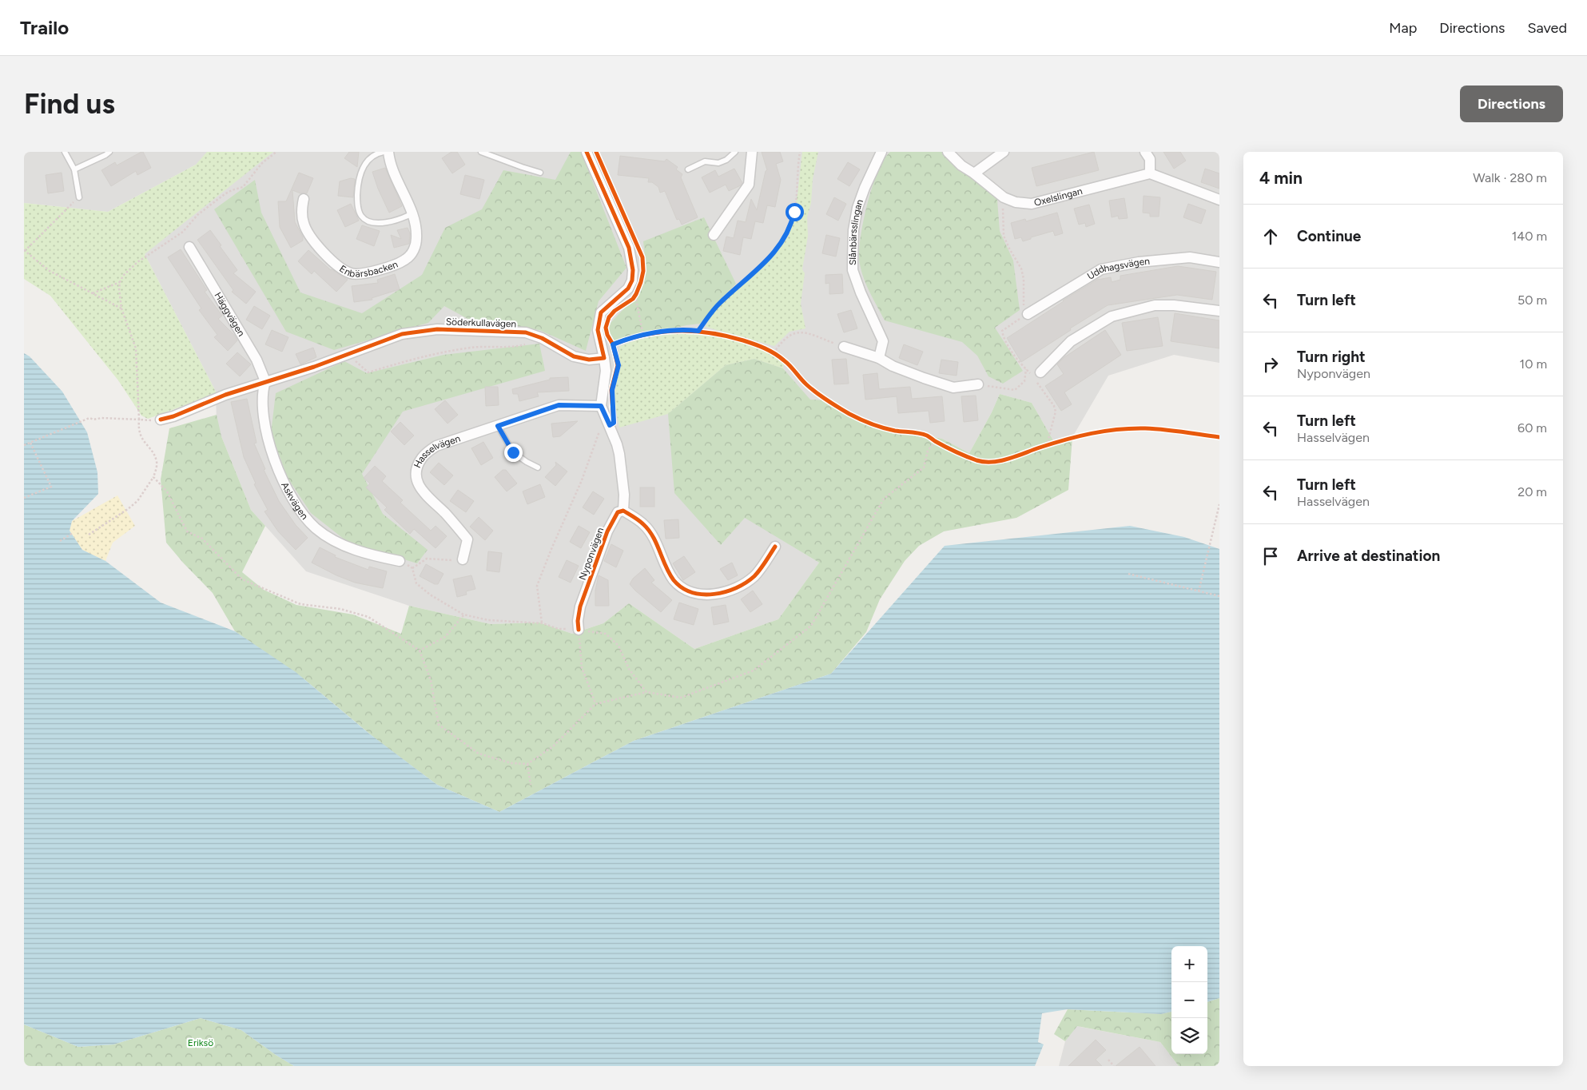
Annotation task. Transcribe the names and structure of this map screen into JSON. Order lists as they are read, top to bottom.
{
  "streets": {
    "street": [
      "Oxelslingan",
      "Slånbärsslingan",
      "Enbärsbacken",
      "Uddhagsvägen",
      "Häggvägen",
      "Söderkullavägen",
      "Hasselvägen",
      "Askvägen",
      "Nyponvägen"
    ]
  },
  "crossings": [
    ["Häggvägen", "Söderkullavägen"],
    ["Häggvägen", "Askvägen"],
    ["Söderkullavägen", "Askvägen"]
  ],
  "parks": ["Eriksö"],
  "page": {
    "header": "Trailo",
    "nav": ["Map", "Directions", "Saved"],
    "buttons": "Directions",
    "title": "Find us",
    "heading": ["4 min", "Walk · 280 m"],
    "list": [
      ["Continue", "140 m"],
      ["Turn left", "50 m"],
      ["Turn right", "Nyponvägen", "10 m"],
      ["Turn left", "Hasselvägen", "60 m"],
      ["Turn left", "Hasselvägen", "20 m"],
      "Arrive at destination"
    ],
    "map_buttons": ["+", "−"]
  }
}
